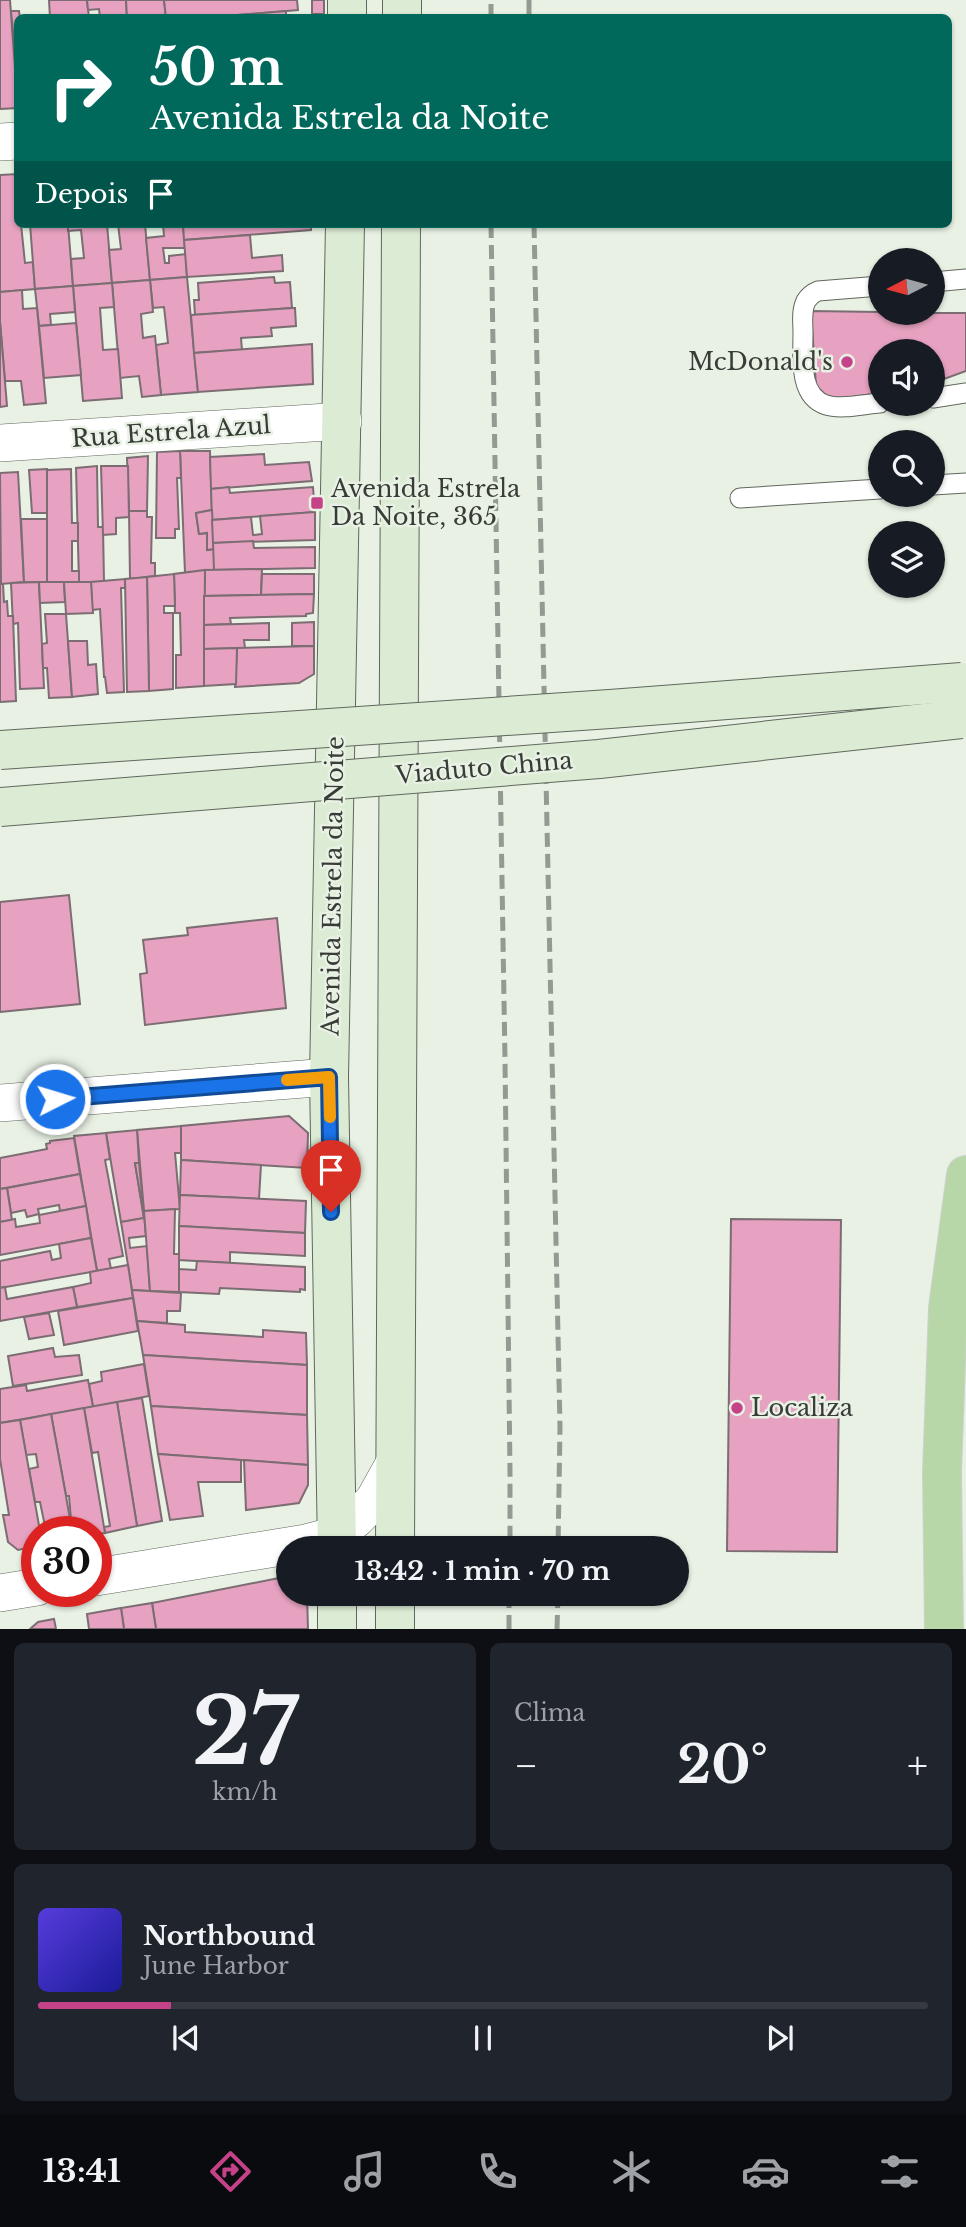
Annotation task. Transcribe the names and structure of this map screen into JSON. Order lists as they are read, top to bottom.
{
  "streets": {
    "street": ["Rua Estrela Azul", "Viaduto China", "Avenida Estrela da Noite"]
  },
  "crossings": [
    ["Rua Estrela Azul", "Avenida Estrela da Noite"]
  ],
  "places": {
    "other": ["McDonald's", "Localiza"],
    "transit": ["Avenida Estrela Da Noite, 365"]
  },
  "north": "left",
  "page": {
    "turn": ["50 m", "Avenida Estrela da Noite"],
    "then": "Depois",
    "limit": "30",
    "trip": "13:42 · 1 min · 70 m",
    "tile": [
      ["27", "km/h"],
      "Clima"
    ],
    "heat": ["−", "20°", "+"],
    "song": ["Northbound", "June Harbor"],
    "tabs": "13:41"
  }
}
